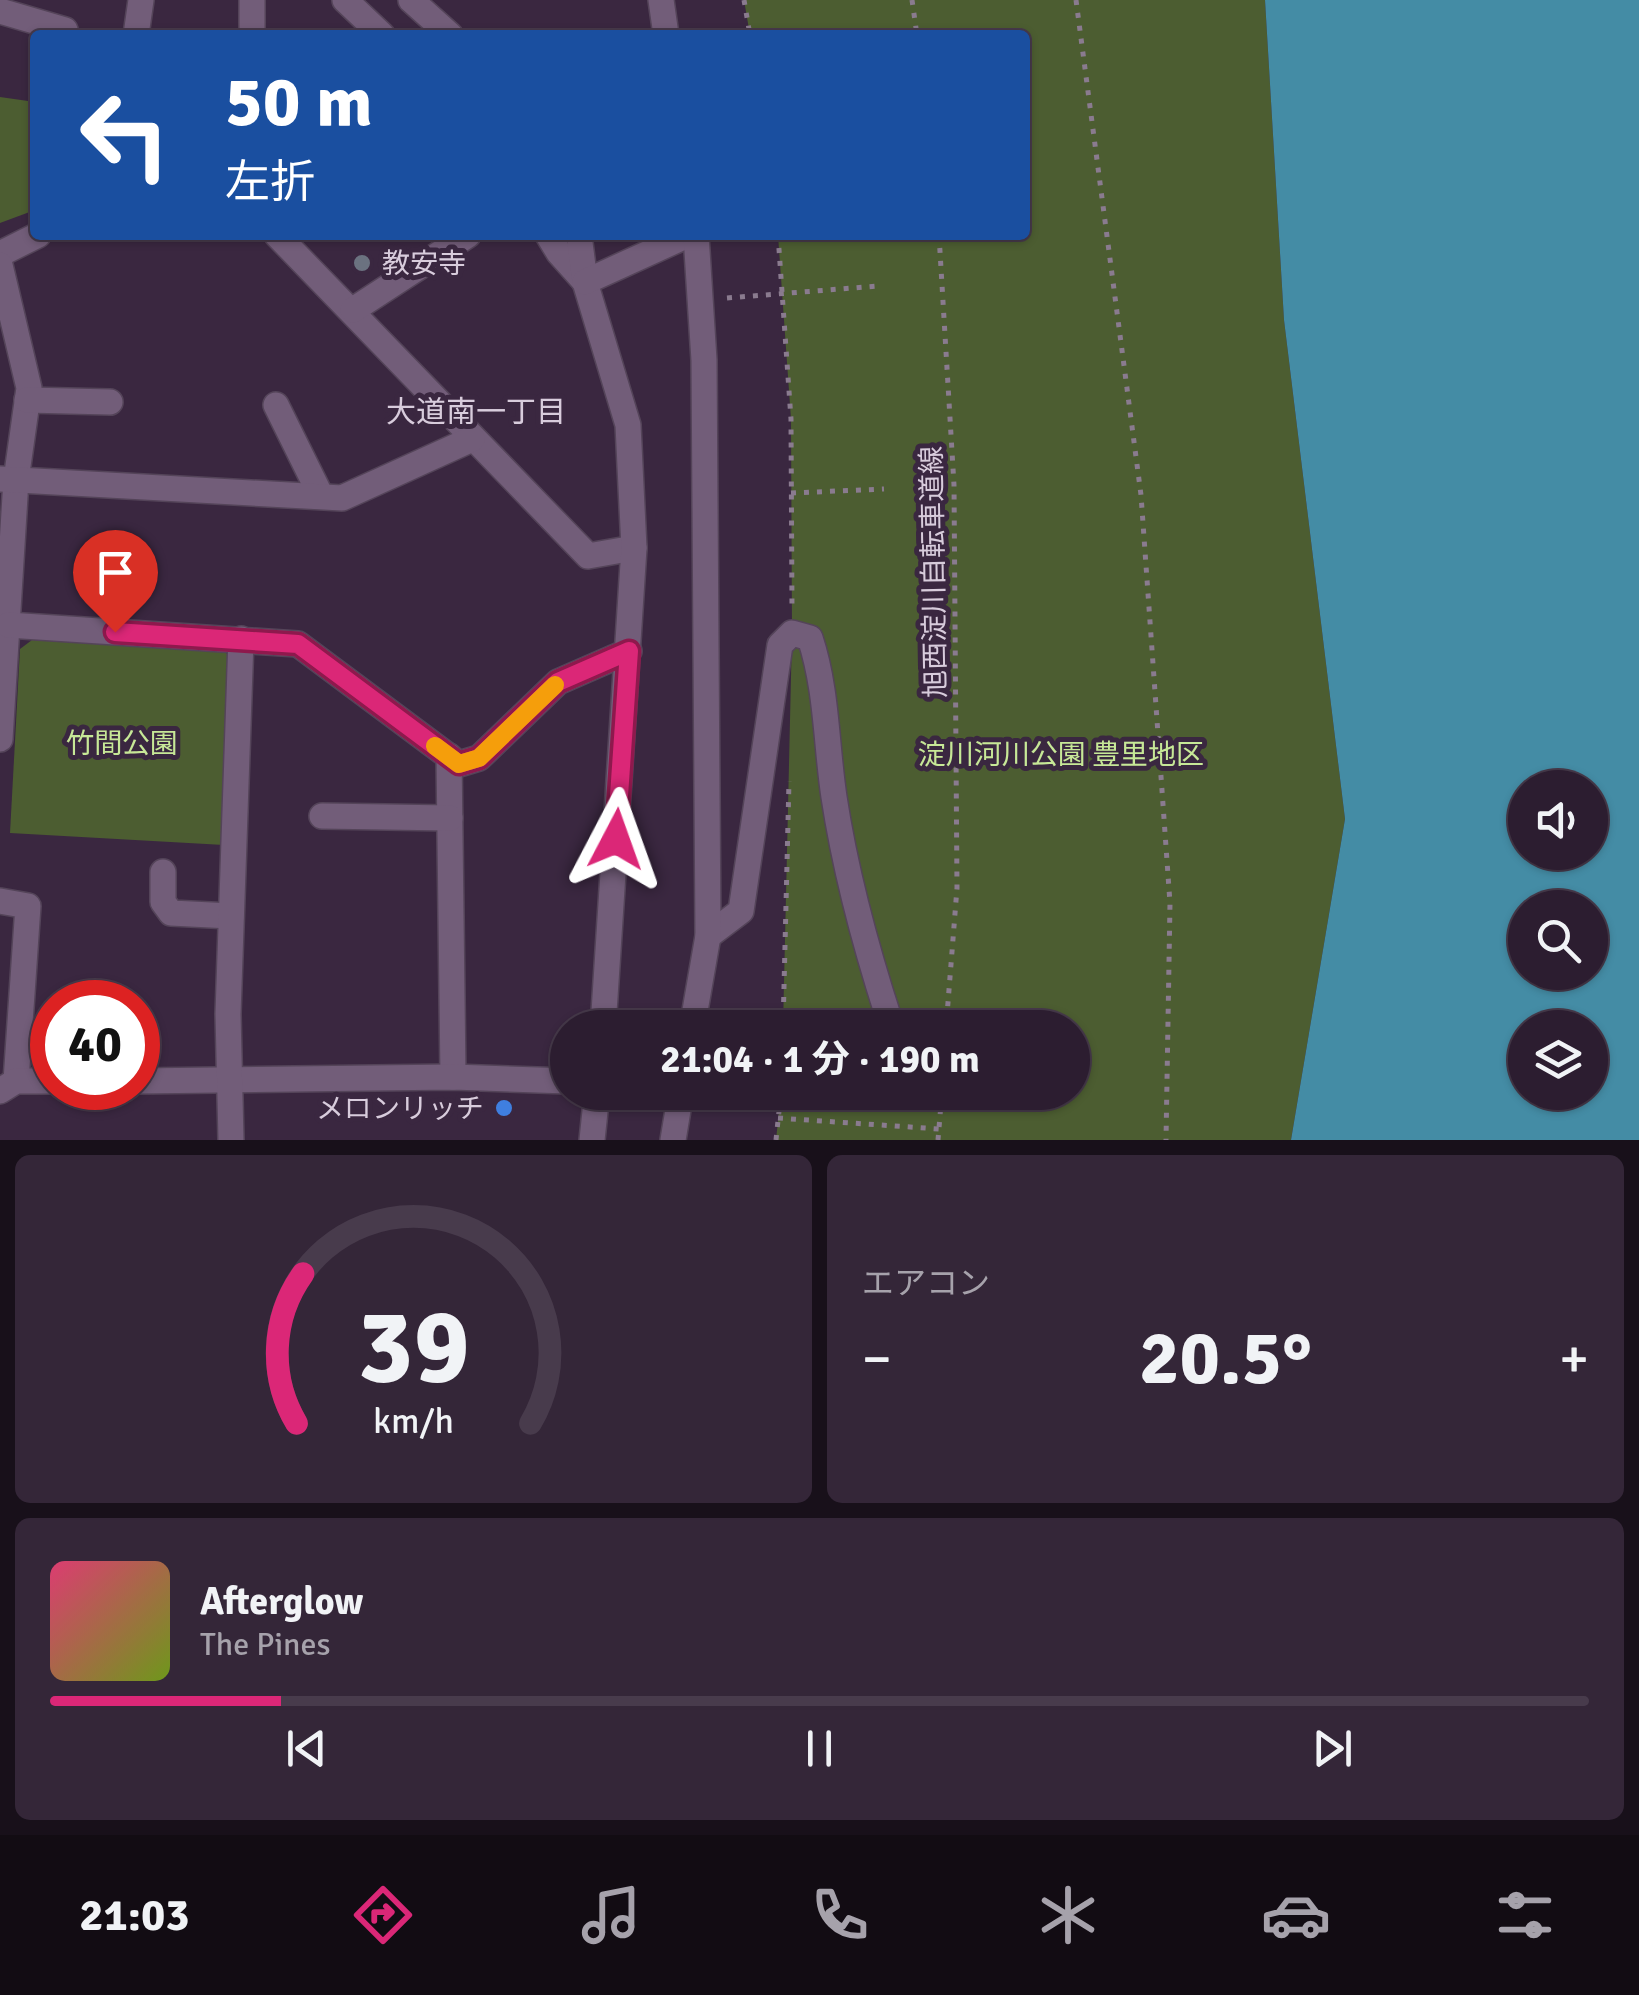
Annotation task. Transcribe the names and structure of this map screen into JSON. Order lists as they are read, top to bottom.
{
  "streets": {
    "path": ["旭西淀川自転車道線"]
  },
  "districts": ["大道南一丁目"],
  "parks": ["竹間公園", "淀川河川公園 豊里地区"],
  "places": ["教安寺", "メロンリッチ"],
  "page": {
    "turn": ["50 m", "左折"],
    "limit": "40",
    "trip": "21:04 · 1 分 · 190 m",
    "tile": "エアコン",
    "heat": ["−", "20.5°", "+"],
    "song": ["Afterglow", "The Pines"],
    "tabs": "21:03",
    "gauge": ["39", "km/h"]
  }
}
